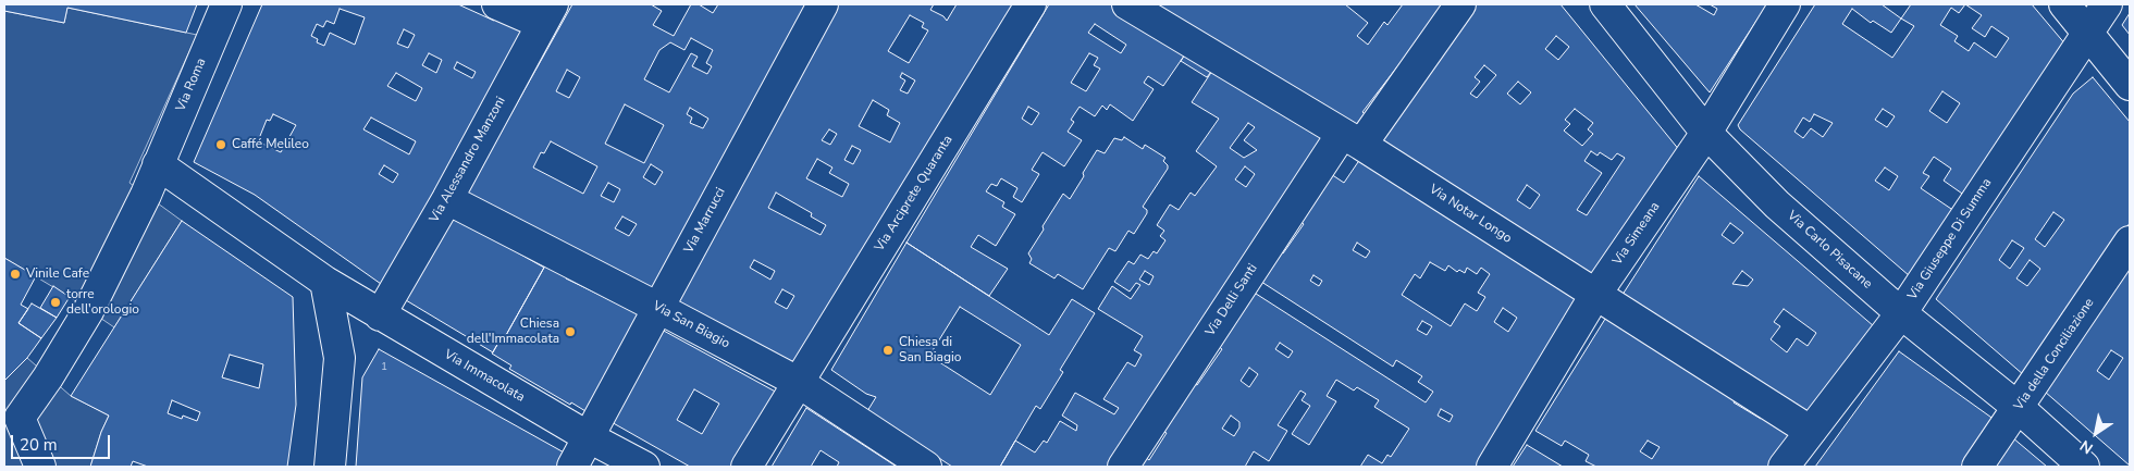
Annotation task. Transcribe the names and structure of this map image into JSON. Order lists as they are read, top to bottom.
{
  "streets": {
    "street": [
      "Via Roma",
      "Via Alessandro Manzoni",
      "Via Arciprete Quaranta",
      "Via Notar Longo",
      "Via Marrucci",
      "Via Simeana",
      "Via Giuseppe Di Summa",
      "Via Carlo Pisacane",
      "Via Delli Santi",
      "Via San Biagio",
      "Via della Conciliazione",
      "Via Immacolata"
    ]
  },
  "crossings": [
    ["Via Roma", "Via Immacolata"],
    ["Via Alessandro Manzoni", "Via San Biagio"],
    ["Via Alessandro Manzoni", "Via Immacolata"],
    ["Via Arciprete Quaranta", "Via San Biagio"],
    ["Via Notar Longo", "Via Simeana"],
    ["Via Notar Longo", "Via Giuseppe Di Summa"],
    ["Via Notar Longo", "Via Delli Santi"],
    ["Via Marrucci", "Via San Biagio"],
    ["Via Marrucci", "Via Immacolata"],
    ["Via Simeana", "Via Carlo Pisacane"],
    ["Via Giuseppe Di Summa", "Via Carlo Pisacane"],
    ["Via Carlo Pisacane", "Via della Conciliazione"]
  ],
  "places": [
    "Caffé Melileo",
    "Vinile Cafe",
    "torre dell'orologio",
    "Chiesa dell'Immacolata",
    "Chiesa di San Biagio"
  ],
  "house_numbers": ["1"],
  "scale_bar": "20 m",
  "north": "bottom left"
}
